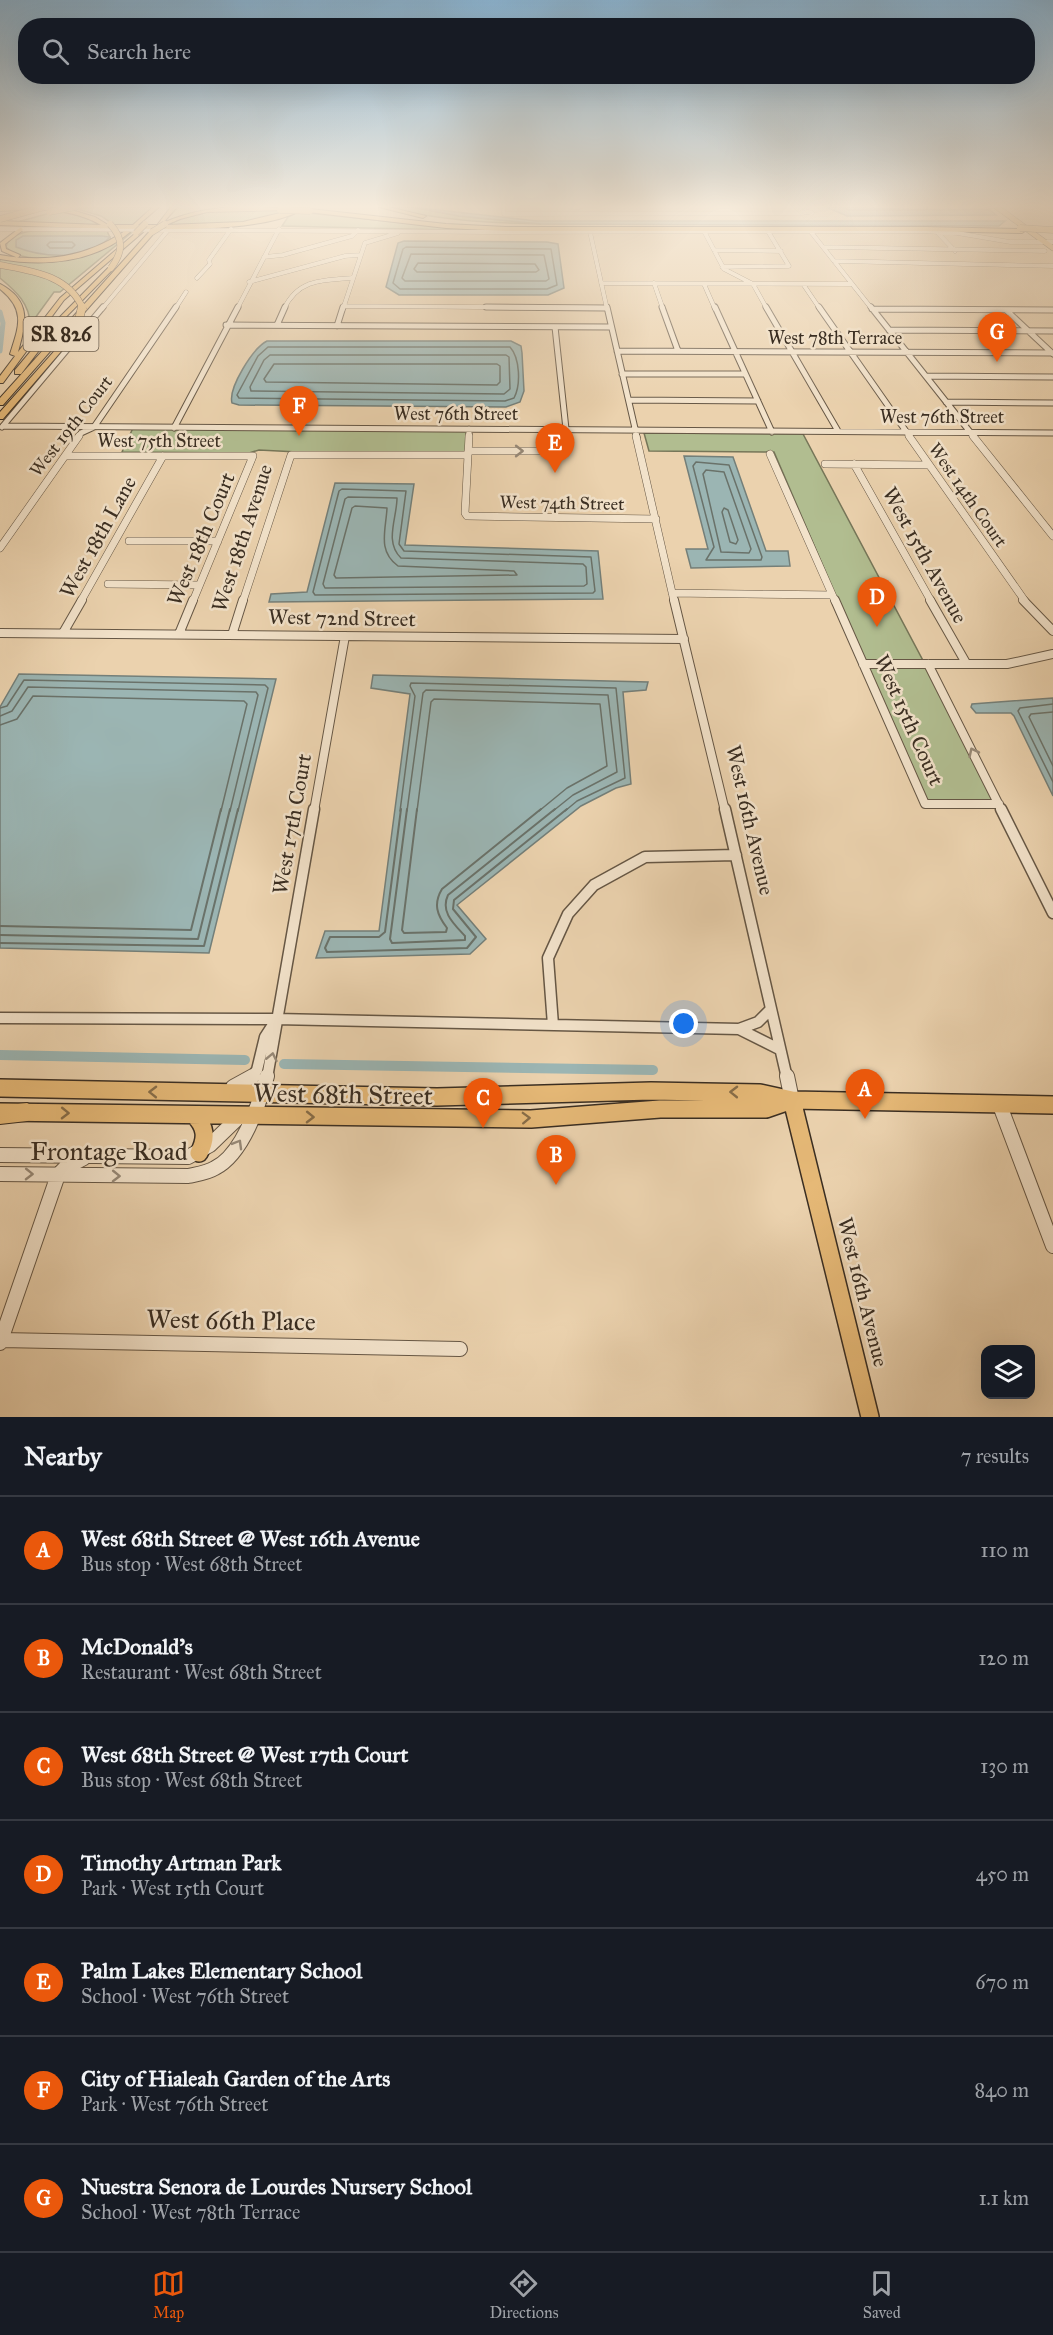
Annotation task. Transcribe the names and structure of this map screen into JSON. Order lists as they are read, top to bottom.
{
  "streets": {
    "highway": ["SR 826"],
    "main road": ["West 16th Avenue", "West 68th Street"],
    "street": [
      "West 78th Terrace",
      "West 76th Street",
      "West 19th Court",
      "West 75th Street",
      "West 14th Court",
      "West 74th Street",
      "West 18th Lane",
      "West 18th Avenue",
      "West 18th Court",
      "West 15th Avenue",
      "West 72nd Street",
      "West 15th Court",
      "West 17th Court",
      "Frontage Road",
      "West 66th Place"
    ]
  },
  "crossings": [
    ["West 78th Terrace", "West 14th Court"],
    ["West 78th Terrace", "West 16th Avenue"],
    ["West 76th Street", "West 19th Court"],
    ["West 76th Street", "West 14th Court"],
    ["West 76th Street", "West 16th Avenue"],
    ["West 19th Court", "West 75th Street"],
    ["West 75th Street", "West 18th Lane"],
    ["West 75th Street", "West 18th Court"],
    ["West 74th Street", "West 18th Avenue"],
    ["West 74th Street", "West 16th Avenue"],
    ["West 18th Lane", "West 72nd Street"],
    ["West 18th Avenue", "West 72nd Street"],
    ["West 18th Court", "West 72nd Street"],
    ["West 72nd Street", "West 16th Avenue"],
    ["West 72nd Street", "West 17th Court"],
    ["West 16th Avenue", "West 68th Street"],
    ["West 17th Court", "West 68th Street"],
    ["West 17th Court", "Frontage Road"]
  ],
  "page": {
    "search": "Search here",
    "pins": [
      "G",
      "F",
      "E",
      "D",
      "A",
      "C",
      "B"
    ],
    "heading": ["Nearby", "7 results"],
    "list": [
      {
        "mark": "A",
        "name": "West 68th Street @ West 16th Avenue",
        "note": "Bus stop · West 68th Street",
        "value": "110 m"
      },
      {
        "mark": "B",
        "name": "McDonald's",
        "note": "Restaurant · West 68th Street",
        "value": "120 m"
      },
      {
        "mark": "C",
        "name": "West 68th Street @ West 17th Court",
        "note": "Bus stop · West 68th Street",
        "value": "130 m"
      },
      {
        "mark": "D",
        "name": "Timothy Artman Park",
        "note": "Park · West 15th Court",
        "value": "450 m"
      },
      {
        "mark": "E",
        "name": "Palm Lakes Elementary School",
        "note": "School · West 76th Street",
        "value": "670 m"
      },
      {
        "mark": "F",
        "name": "City of Hialeah Garden of the Arts",
        "note": "Park · West 76th Street",
        "value": "840 m"
      },
      {
        "mark": "G",
        "name": "Nuestra Senora de Lourdes Nursery School",
        "note": "School · West 78th Terrace",
        "value": "1.1 km"
      }
    ],
    "nav": ["Map", "Directions", "Saved"]
  }
}
